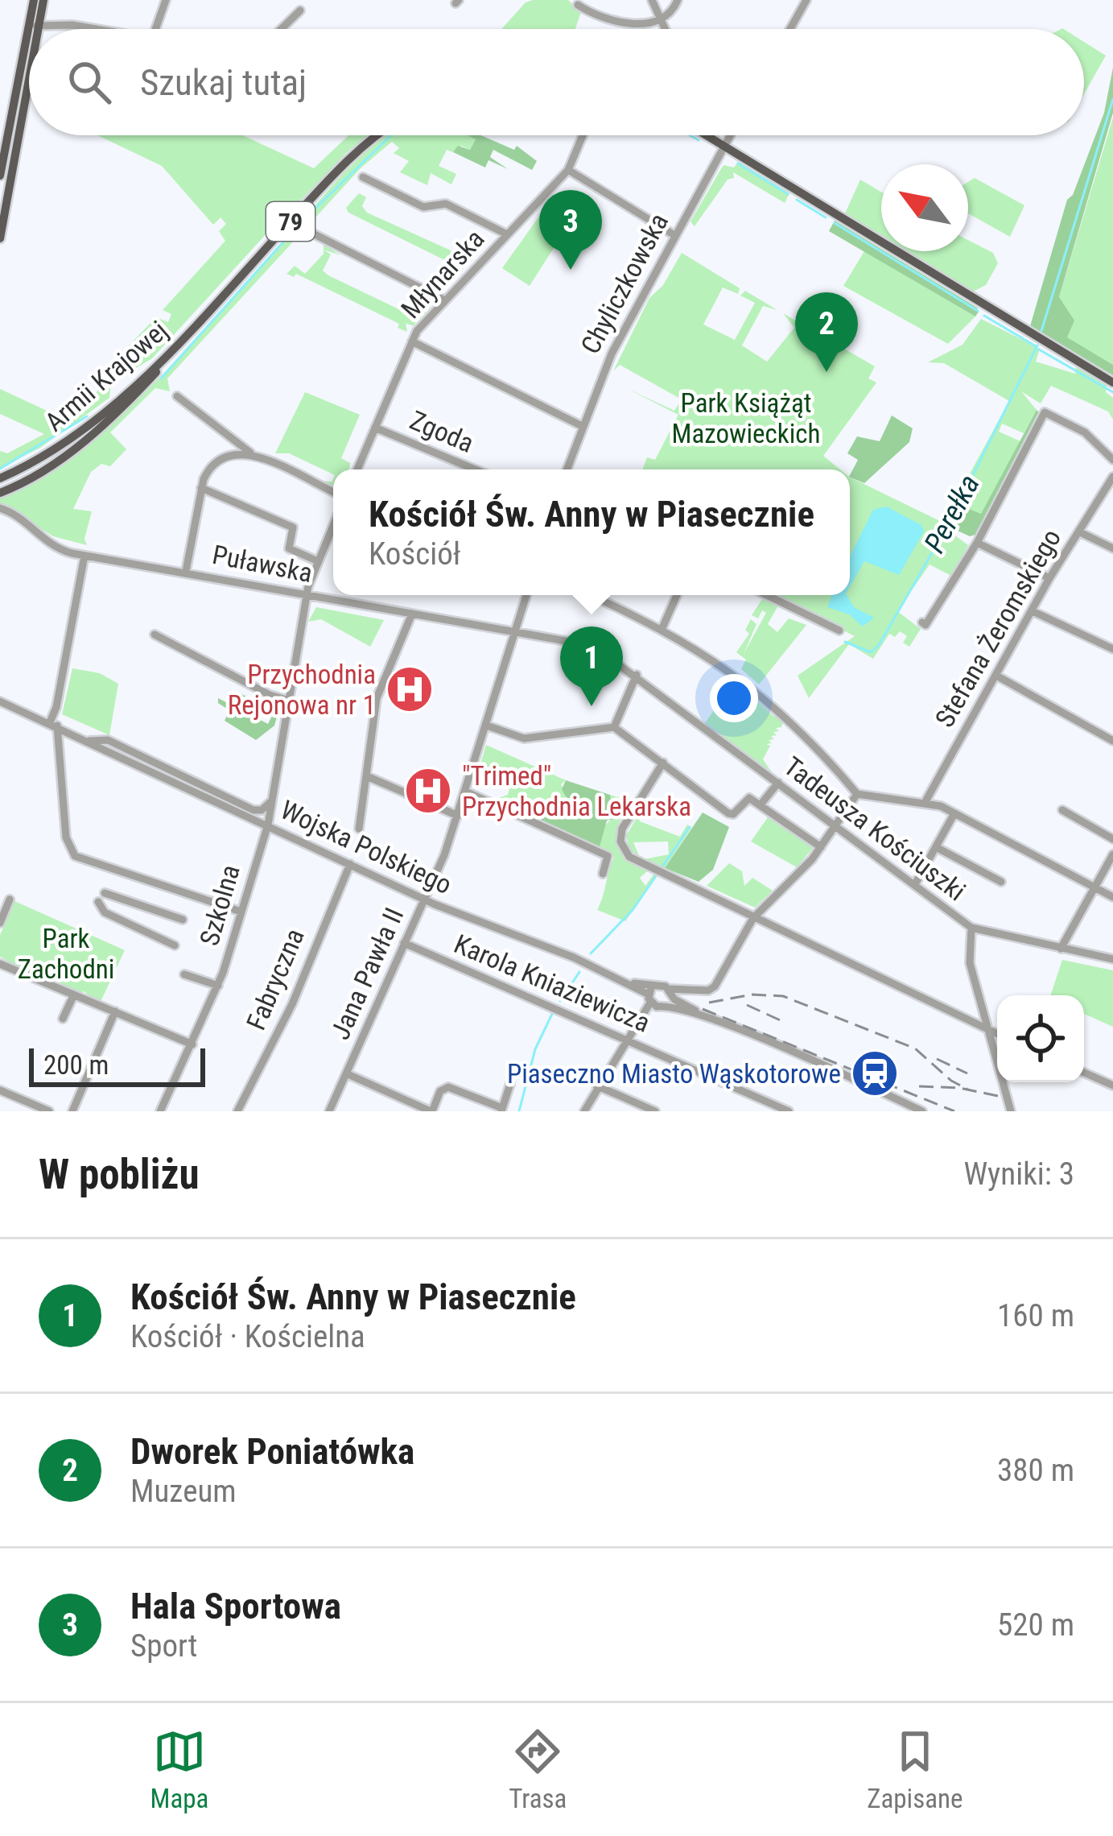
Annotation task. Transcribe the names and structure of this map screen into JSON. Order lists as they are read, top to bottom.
{
  "streets": {
    "main road": ["79", "Armii Krajowej"],
    "street": [
      "Młynarska",
      "Chyliczkowska",
      "Zgoda",
      "Puławska",
      "Stefana Żeromskiego",
      "Tadeusza Kościuszki",
      "Wojska Polskiego",
      "Szkolna",
      "Jana Pawła II",
      "Fabryczna",
      "Karola Kniaziewicza"
    ]
  },
  "crossings": [
    ["Młynarska", "Zgoda"],
    ["Puławska", "Tadeusza Kościuszki"],
    ["Puławska", "Szkolna"],
    ["Puławska", "Jana Pawła II"],
    ["Wojska Polskiego", "Szkolna"],
    ["Wojska Polskiego", "Jana Pawła II"],
    ["Wojska Polskiego", "Fabryczna"],
    ["Jana Pawła II", "Karola Kniaziewicza"]
  ],
  "water": ["Perełka"],
  "parks": ["Park Książąt Mazowieckich", "Park Zachodni"],
  "places": {
    "hospital": ["Przychodnia Rejonowa nr 1", "\"Trimed\" Przychodnia Lekarska"],
    "station": ["Piaseczno Miasto Wąskotorowe"]
  },
  "scale_bar": "200 m",
  "north": "top left",
  "page": {
    "search": "Szukaj tutaj",
    "pins": ["3", "2", "1"],
    "popup": ["Kościół Św. Anny w Piasecznie", "Kościół"],
    "scale": "200 m",
    "heading": ["W pobliżu", "Wyniki: 3"],
    "list": [
      {
        "mark": "1",
        "name": "Kościół Św. Anny w Piasecznie",
        "note": "Kościół · Kościelna",
        "value": "160 m"
      },
      {
        "mark": "2",
        "name": "Dworek Poniatówka",
        "note": "Muzeum",
        "value": "380 m"
      },
      {
        "mark": "3",
        "name": "Hala Sportowa",
        "note": "Sport",
        "value": "520 m"
      }
    ],
    "nav": ["Mapa", "Trasa", "Zapisane"]
  }
}
